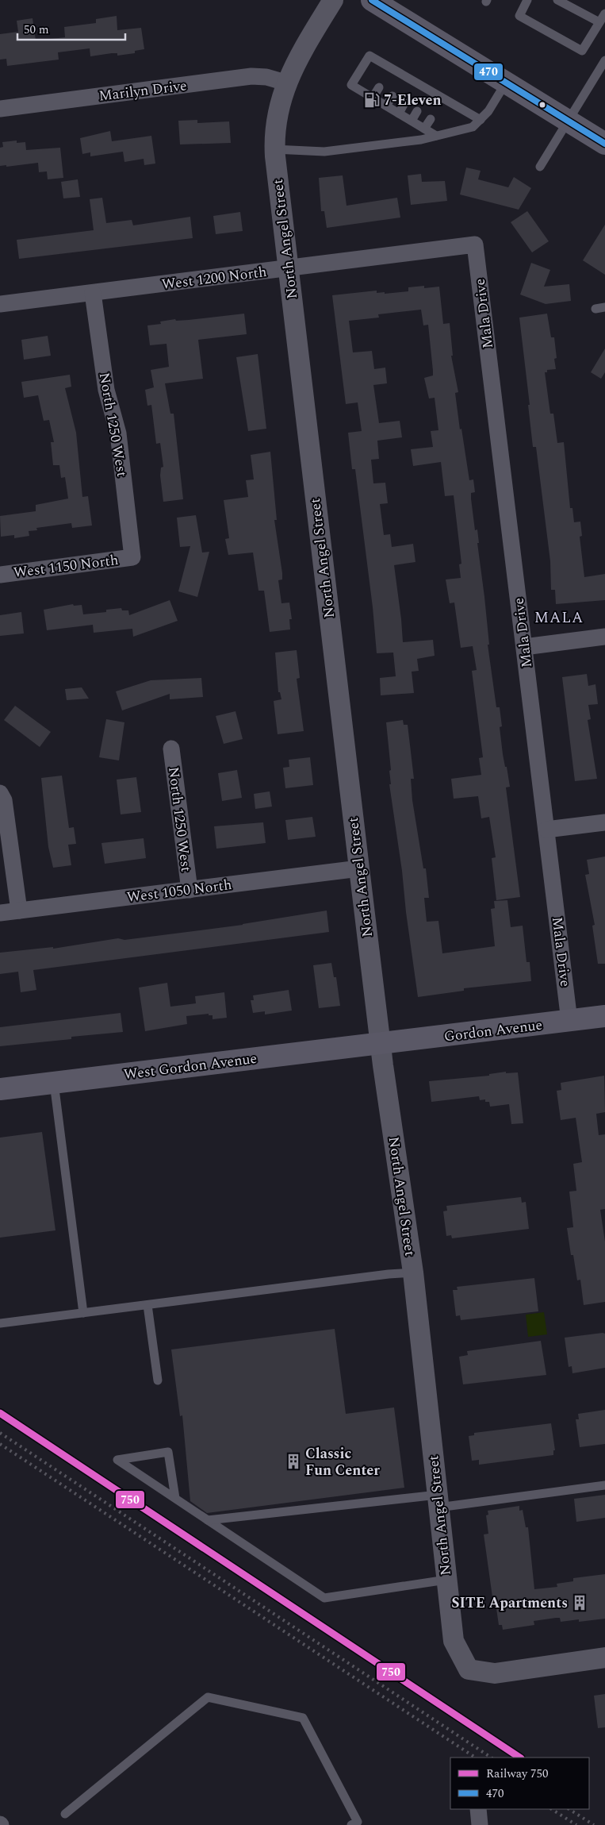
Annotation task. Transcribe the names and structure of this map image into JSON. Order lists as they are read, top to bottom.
{
  "streets": {
    "main road": ["Gordon Avenue", "West Gordon Avenue"],
    "street": [
      "Marilyn Drive",
      "North Angel Street",
      "West 1200 North",
      "Mala Drive",
      "North 1250 West",
      "West 1150 North",
      "West 1050 North"
    ]
  },
  "crossings": [
    ["Marilyn Drive", "North Angel Street"],
    ["North Angel Street", "West 1200 North"],
    ["North Angel Street", "West 1050 North"],
    ["North Angel Street", "Gordon Avenue"],
    ["North Angel Street", "West Gordon Avenue"],
    ["West 1200 North", "Mala Drive"],
    ["West 1200 North", "North 1250 West"],
    ["Mala Drive", "Gordon Avenue"],
    ["North 1250 West", "West 1150 North"],
    ["North 1250 West", "West 1050 North"],
    ["Gordon Avenue", "West Gordon Avenue"]
  ],
  "districts": ["MALA"],
  "places": {
    "fuel station": ["7-Eleven"],
    "building": ["Classic Fun Center", "SITE Apartments"]
  },
  "lines": ["transit line 470", "rail line 750"],
  "legend": ["Railway 750", "470"],
  "scale_bar": "50 m"
}
